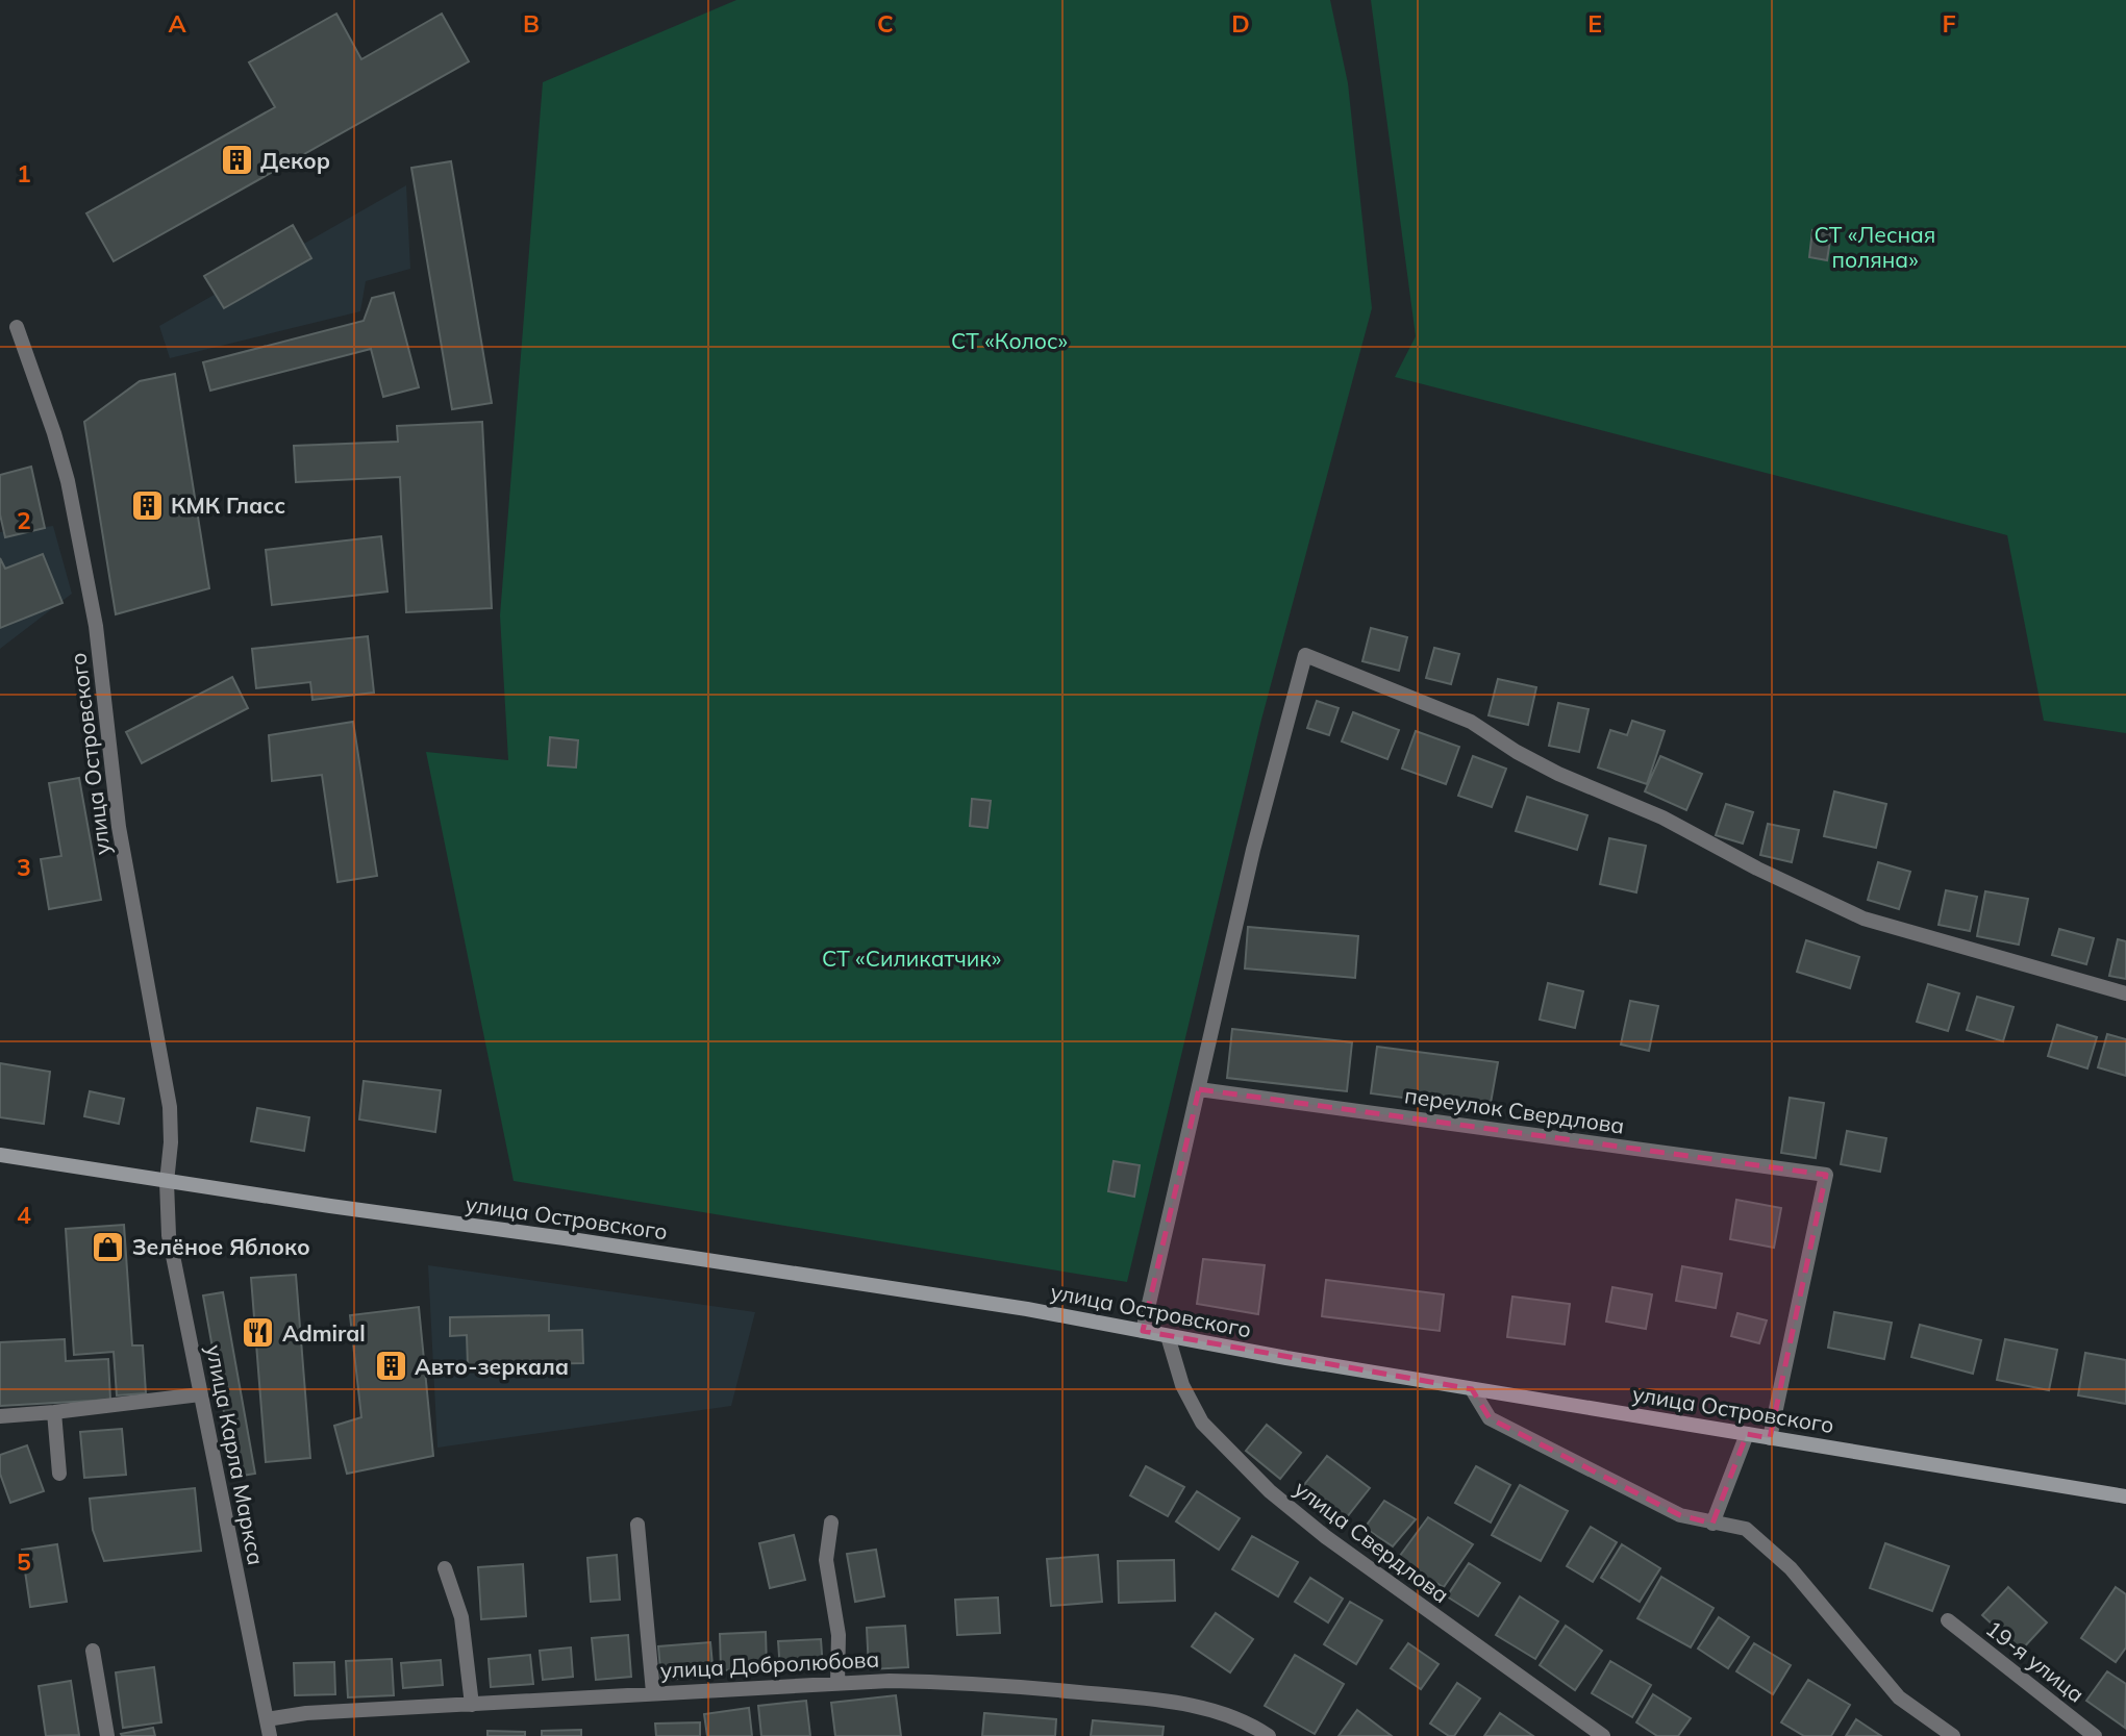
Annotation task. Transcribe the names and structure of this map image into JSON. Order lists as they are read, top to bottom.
{
  "streets": {
    "street": [
      "улица Островского",
      "переулок Свердлова",
      "улица Карла Маркса",
      "улица Свердлова",
      "19-я улица",
      "улица Добролюбова"
    ]
  },
  "crossings": [
    ["улица Островского", "переулок Свердлова"],
    ["улица Островского", "улица Карла Маркса"],
    ["улица Островского", "улица Свердлова"],
    ["улица Карла Маркса", "улица Добролюбова"]
  ],
  "parks": ["СТ «Лесная поляна»", "СТ «Колос»", "СТ «Силикатчик»"],
  "places": {
    "building": ["Декор", "КМК Гласс", "Авто-зеркала"],
    "shop": ["Зелёное Яблоко"],
    "restaurant": ["Admiral"]
  },
  "grid": {
    "columns": [
      "A",
      "B",
      "C",
      "D",
      "E",
      "F"
    ],
    "rows": [
      "1",
      "2",
      "3",
      "4",
      "5"
    ]
  }
}
